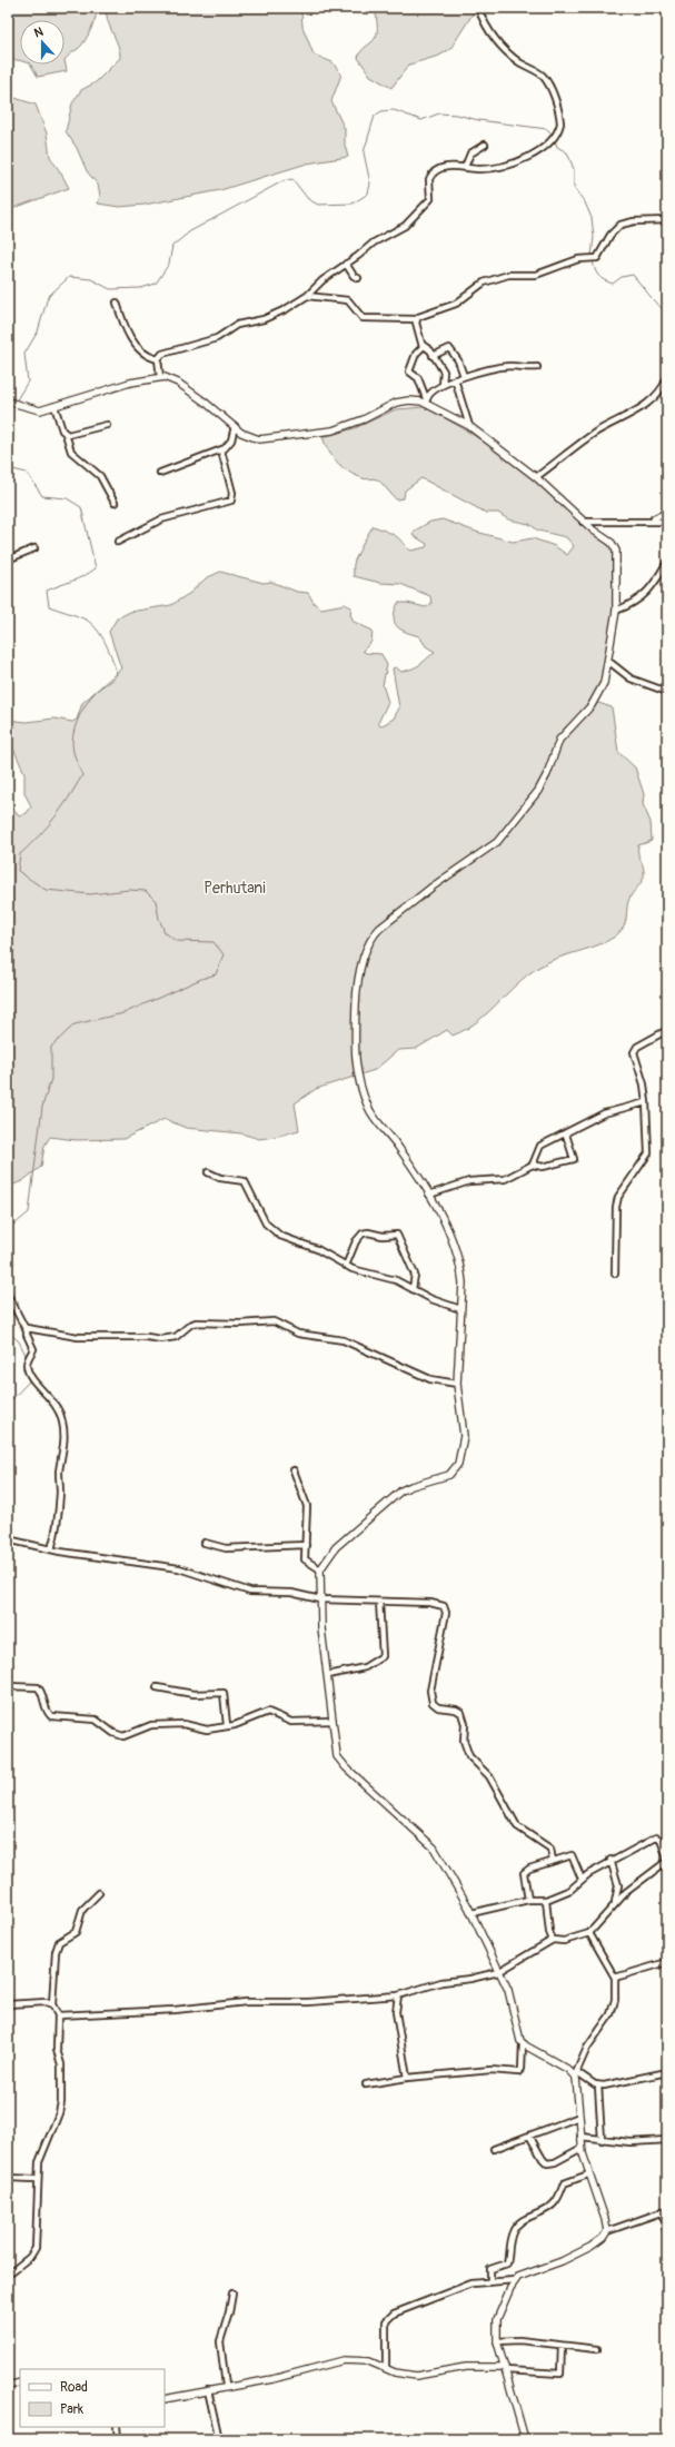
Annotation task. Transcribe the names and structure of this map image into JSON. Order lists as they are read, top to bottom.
{
  "parks": ["Perhutani"],
  "legend": ["Road", "Park"],
  "north": "top"
}
